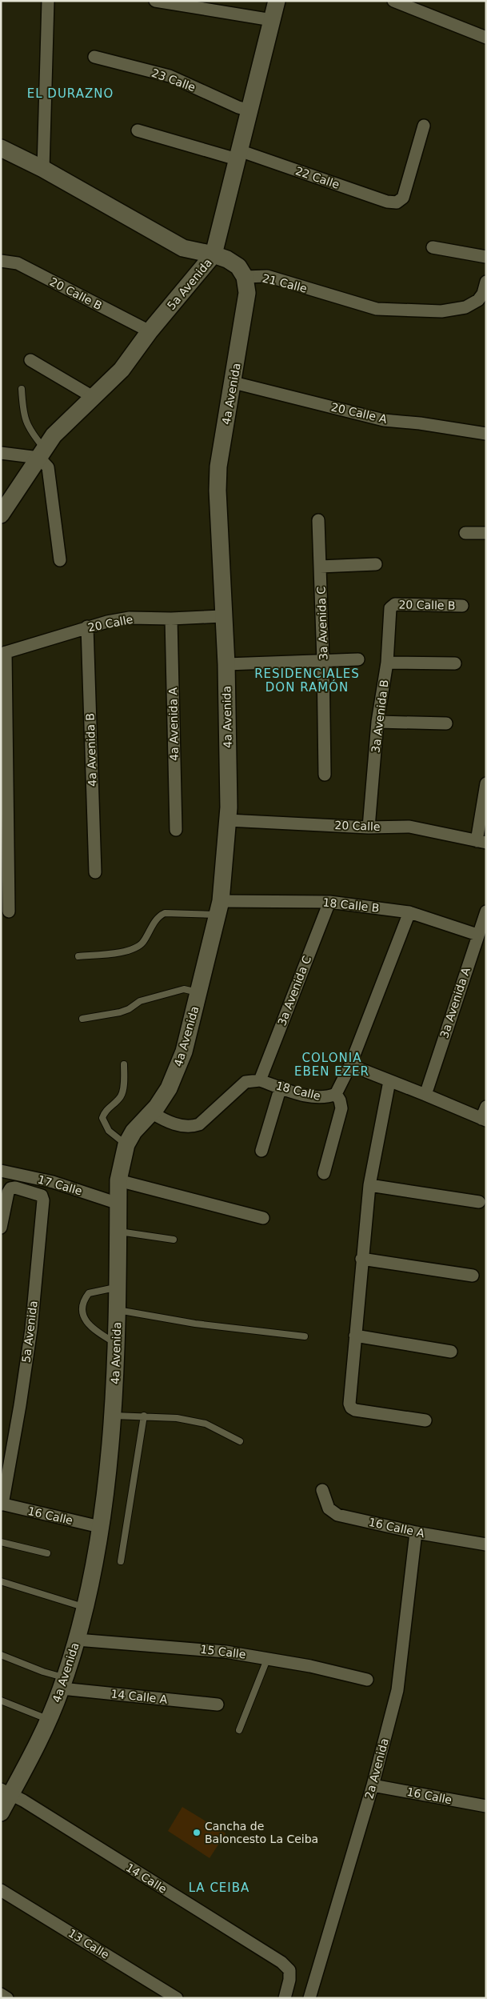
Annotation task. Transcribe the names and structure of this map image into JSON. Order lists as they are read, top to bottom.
{
  "streets": {
    "street": [
      "23 Calle",
      "22 Calle",
      "21 Calle",
      "5a Avenida",
      "20 Calle B",
      "4a Avenida",
      "20 Calle A",
      "20 Calle",
      "3a Avenida C",
      "3a Avenida B",
      "4a Avenida A",
      "4a Avenida B",
      "18 Calle B",
      "3a Avenida A",
      "18 Calle",
      "17 Calle",
      "16 Calle",
      "16 Calle A",
      "15 Calle",
      "14 Calle A",
      "2a Avenida",
      "14 Calle",
      "13 Calle"
    ]
  },
  "crossings": [
    ["23 Calle", "5a Avenida"],
    ["22 Calle", "5a Avenida"],
    ["21 Calle", "4a Avenida"],
    ["5a Avenida", "20 Calle B"],
    ["5a Avenida", "16 Calle"],
    ["20 Calle B", "3a Avenida B"],
    ["4a Avenida", "20 Calle A"],
    ["4a Avenida", "20 Calle"],
    ["4a Avenida", "18 Calle B"],
    ["4a Avenida", "17 Calle"],
    ["4a Avenida", "16 Calle"],
    ["4a Avenida", "15 Calle"],
    ["4a Avenida", "14 Calle A"],
    ["4a Avenida", "14 Calle"],
    ["20 Calle", "3a Avenida B"],
    ["20 Calle", "4a Avenida A"],
    ["20 Calle", "4a Avenida B"],
    ["3a Avenida C", "18 Calle B"],
    ["3a Avenida C", "18 Calle"],
    ["18 Calle B", "3a Avenida A"],
    ["16 Calle", "2a Avenida"],
    ["16 Calle A", "2a Avenida"]
  ],
  "districts": [
    "EL DURAZNO",
    "RESIDENCIALES DON RAMÓN",
    "COLONIA EBEN EZER",
    "LA CEIBA"
  ],
  "places": ["Cancha de Baloncesto La Ceiba"]
}
